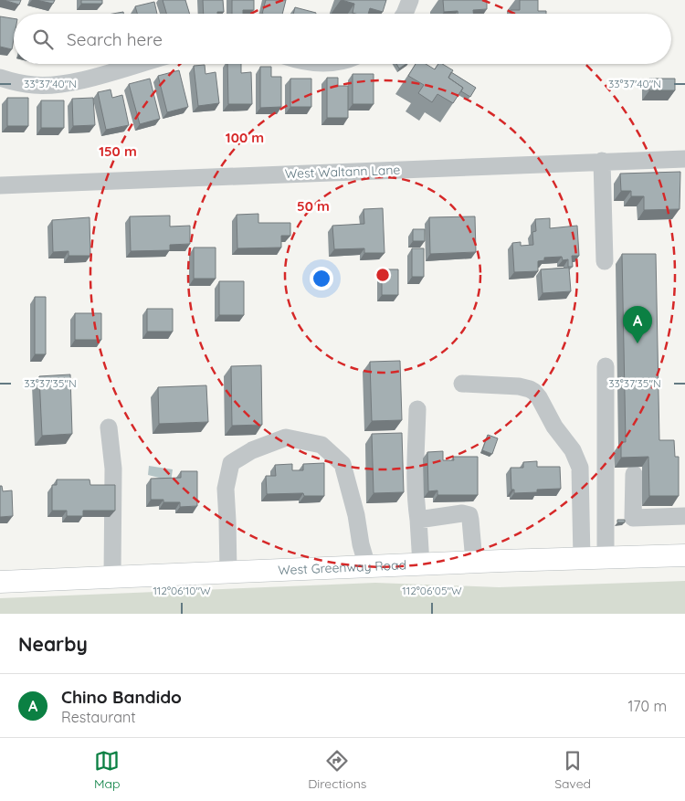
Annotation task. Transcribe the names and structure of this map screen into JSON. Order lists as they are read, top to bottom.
{
  "streets": {
    "main road": ["West Greenway Road"],
    "street": ["West Waltann Lane"]
  },
  "page": {
    "search": "Search here",
    "pins": "A",
    "heading": "Nearby",
    "list": [
      {
        "mark": "A",
        "name": "Chino Bandido",
        "note": "Restaurant",
        "value": "170 m"
      }
    ],
    "nav": ["Map", "Directions", "Saved"]
  },
  "coordinates": [
    "33°37'40\"N",
    "33°37'35\"N",
    "112°06'10\"W",
    "112°06'05\"W"
  ],
  "rings": ["100 m", "150 m", "50 m"]
}
